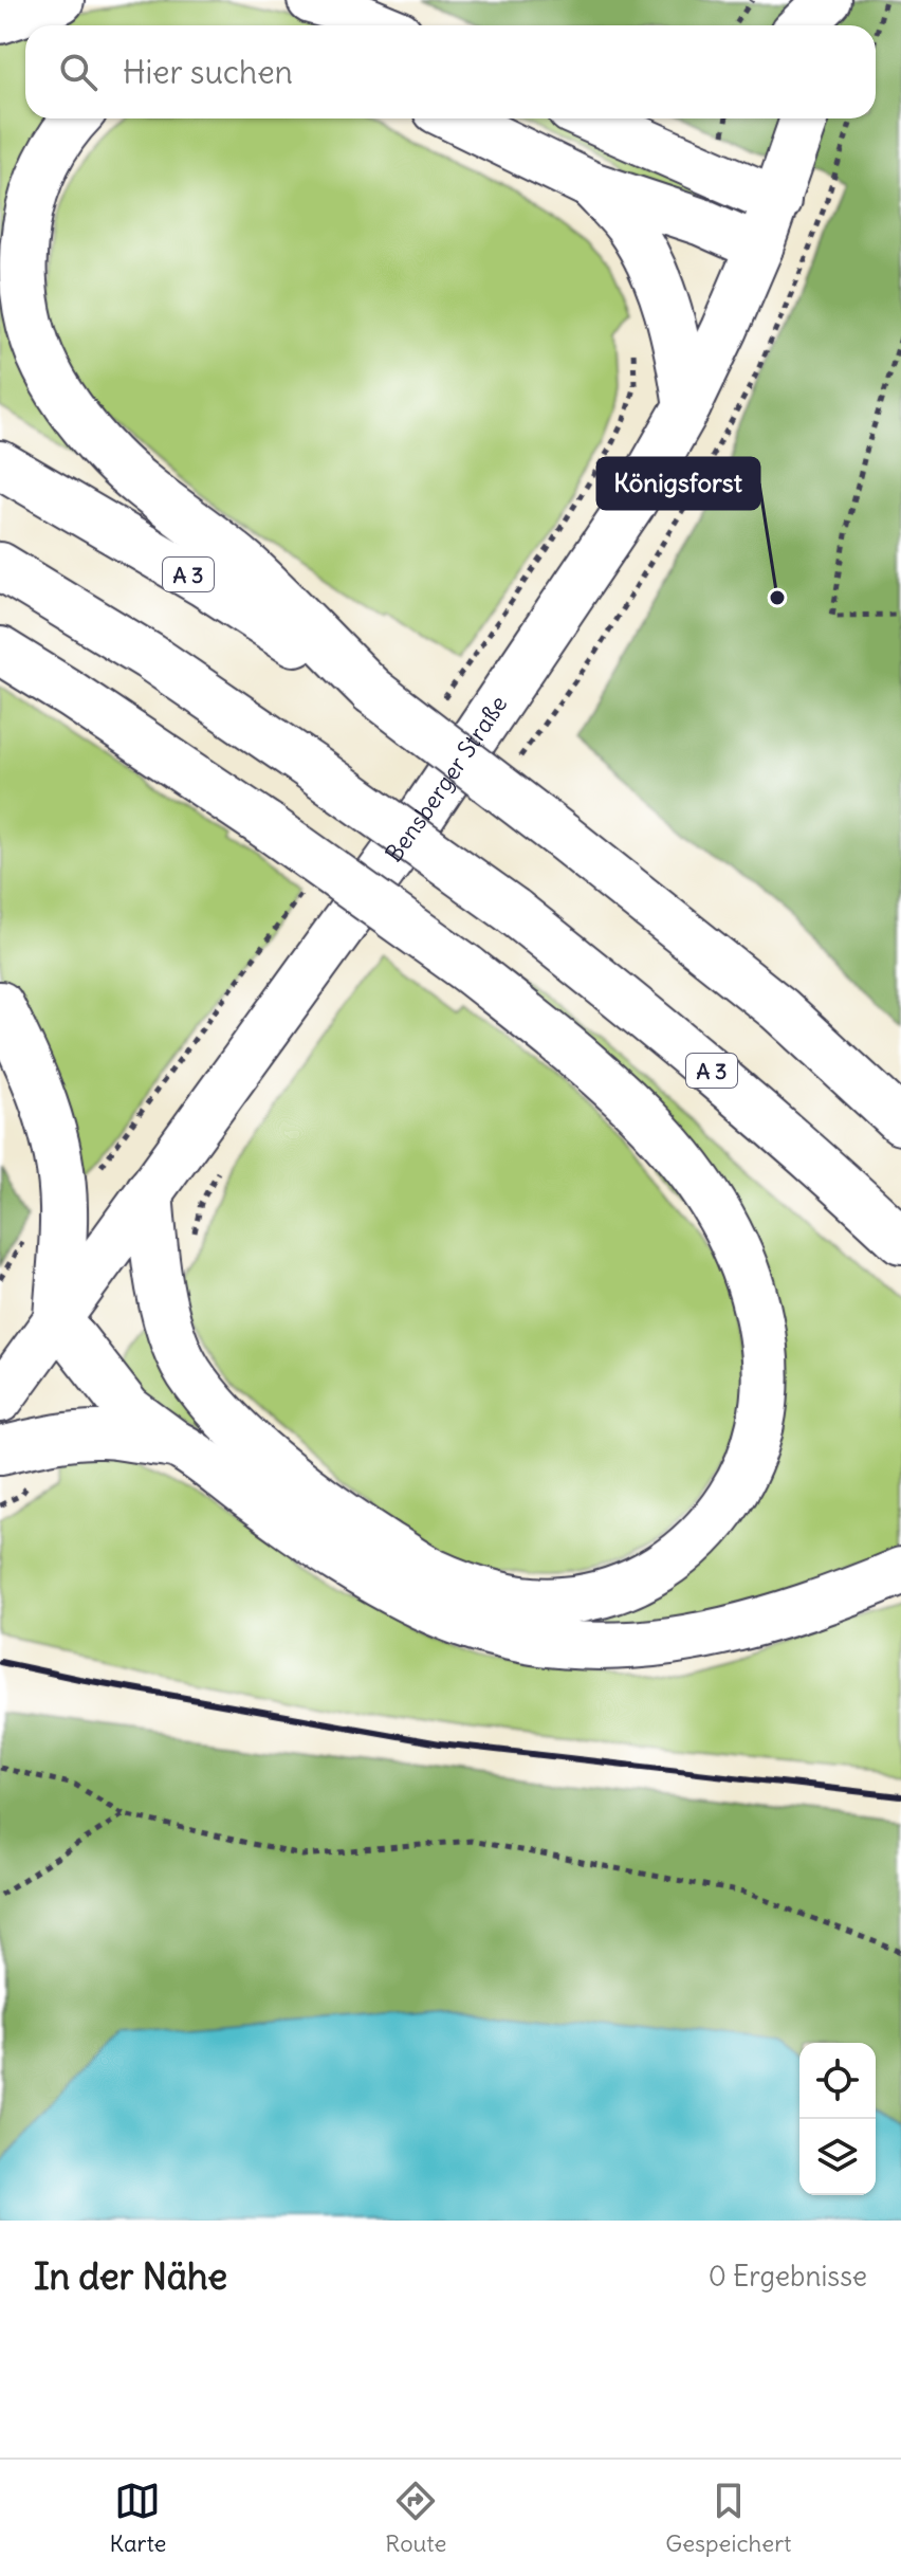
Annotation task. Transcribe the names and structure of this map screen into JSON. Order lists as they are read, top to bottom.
{
  "streets": {
    "main road": ["A 3", "Bensberger Straße"]
  },
  "places": ["Königsforst"],
  "page": {
    "search": "Hier suchen",
    "heading": ["In der Nähe", "0 Ergebnisse"],
    "nav": ["Karte", "Route", "Gespeichert"]
  }
}
